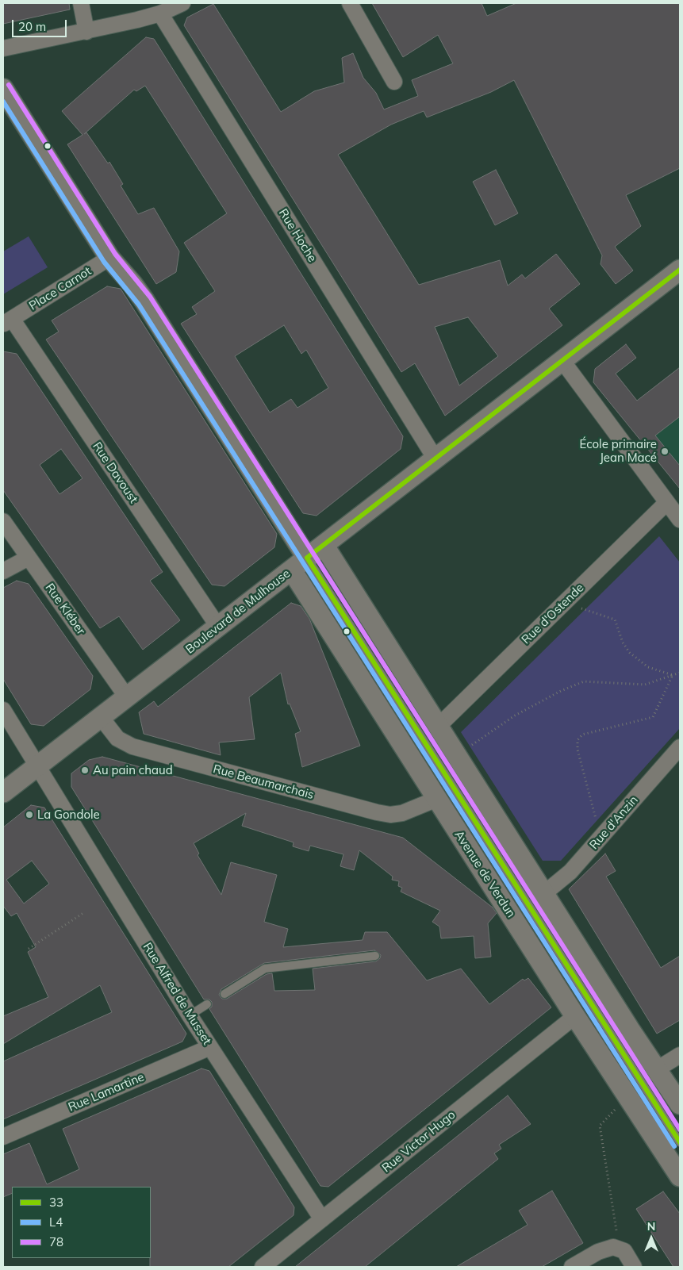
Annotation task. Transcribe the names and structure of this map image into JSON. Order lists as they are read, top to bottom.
{
  "streets": {
    "street": [
      "Rue Hoche",
      "Place Carnot",
      "Rue Davoust",
      "Rue Kléber",
      "Boulevard de Mulhouse",
      "Rue d'Ostende",
      "Rue Beaumarchais",
      "Rue d'Anzin",
      "Avenue de Verdun",
      "Rue Alfred de Musset",
      "Rue Lamartine",
      "Rue Victor Hugo"
    ]
  },
  "crossings": [
    ["Rue Hoche", "Boulevard de Mulhouse"],
    ["Place Carnot", "Rue Davoust"],
    ["Rue Davoust", "Boulevard de Mulhouse"],
    ["Rue Kléber", "Boulevard de Mulhouse"],
    ["Boulevard de Mulhouse", "Rue Beaumarchais"],
    ["Boulevard de Mulhouse", "Avenue de Verdun"],
    ["Boulevard de Mulhouse", "Rue Alfred de Musset"],
    ["Rue Beaumarchais", "Avenue de Verdun"],
    ["Avenue de Verdun", "Rue Victor Hugo"],
    ["Rue Alfred de Musset", "Rue Lamartine"],
    ["Rue Alfred de Musset", "Rue Victor Hugo"]
  ],
  "places": ["École primaire Jean Macé", "Au pain chaud", "La Gondole"],
  "lines": ["transit line 78", "transit line L4", "transit line 33"],
  "legend": ["33", "L4", "78"],
  "scale_bar": "20 m",
  "north": "top"
}
